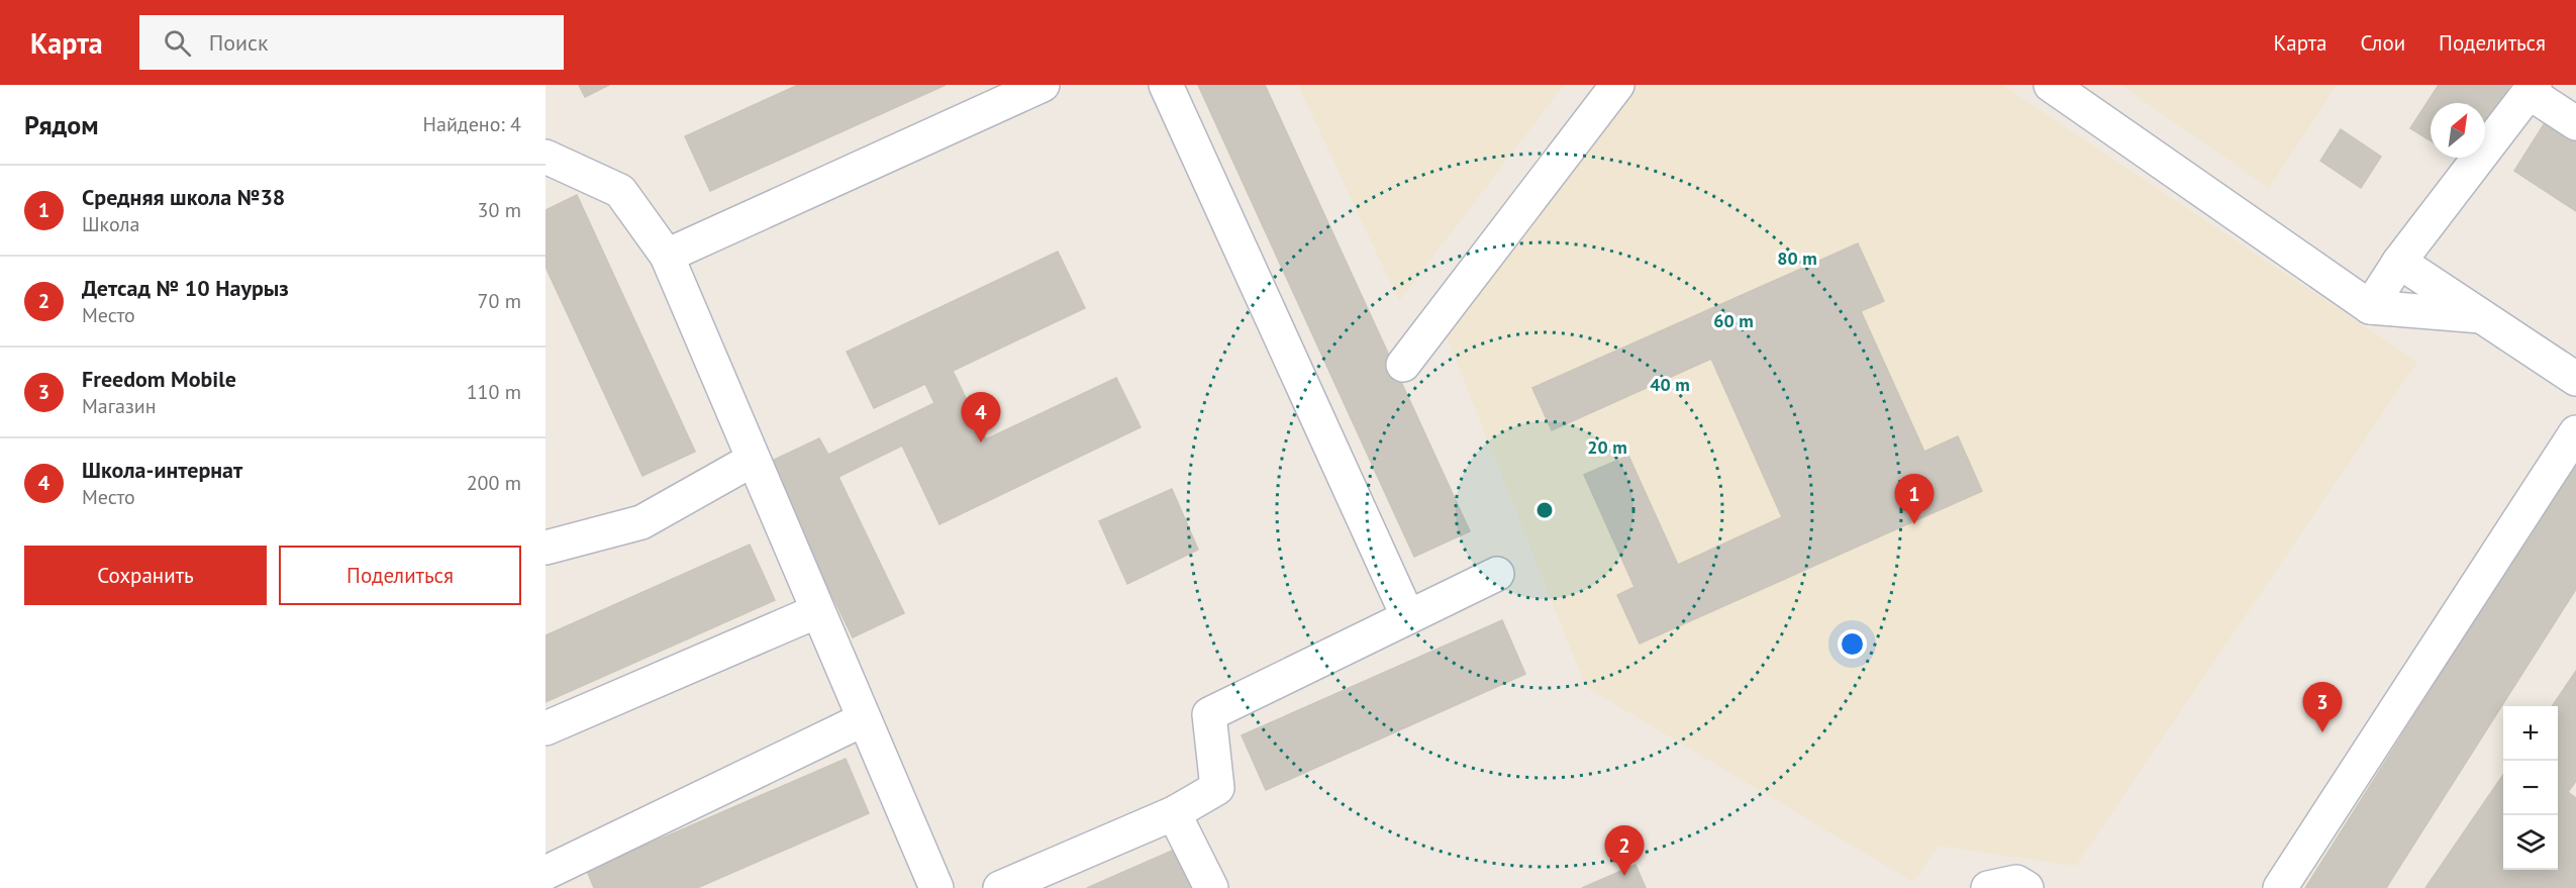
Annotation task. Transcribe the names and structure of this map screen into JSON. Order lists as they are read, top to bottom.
{
  "north": "top right",
  "page": {
    "header": "Карта",
    "search": "Поиск",
    "nav": ["Карта", "Слои", "Поделиться"],
    "heading": ["Рядом", "Найдено: 4"],
    "list": [
      {
        "mark": "1",
        "name": "Средняя школа №38",
        "note": "Школа",
        "value": "30 m"
      },
      {
        "mark": "2",
        "name": "Детсад № 10 Наурыз",
        "note": "Место",
        "value": "70 m"
      },
      {
        "mark": "3",
        "name": "Freedom Mobile",
        "note": "Магазин",
        "value": "110 m"
      },
      {
        "mark": "4",
        "name": "Школа-интернат",
        "note": "Место",
        "value": "200 m"
      }
    ],
    "pins": [
      "4",
      "1",
      "3",
      "2"
    ],
    "buttons": ["Сохранить", "Поделиться"],
    "map_buttons": ["+", "−"]
  },
  "rings": [
    "80 m",
    "60 m",
    "40 m",
    "20 m"
  ]
}
